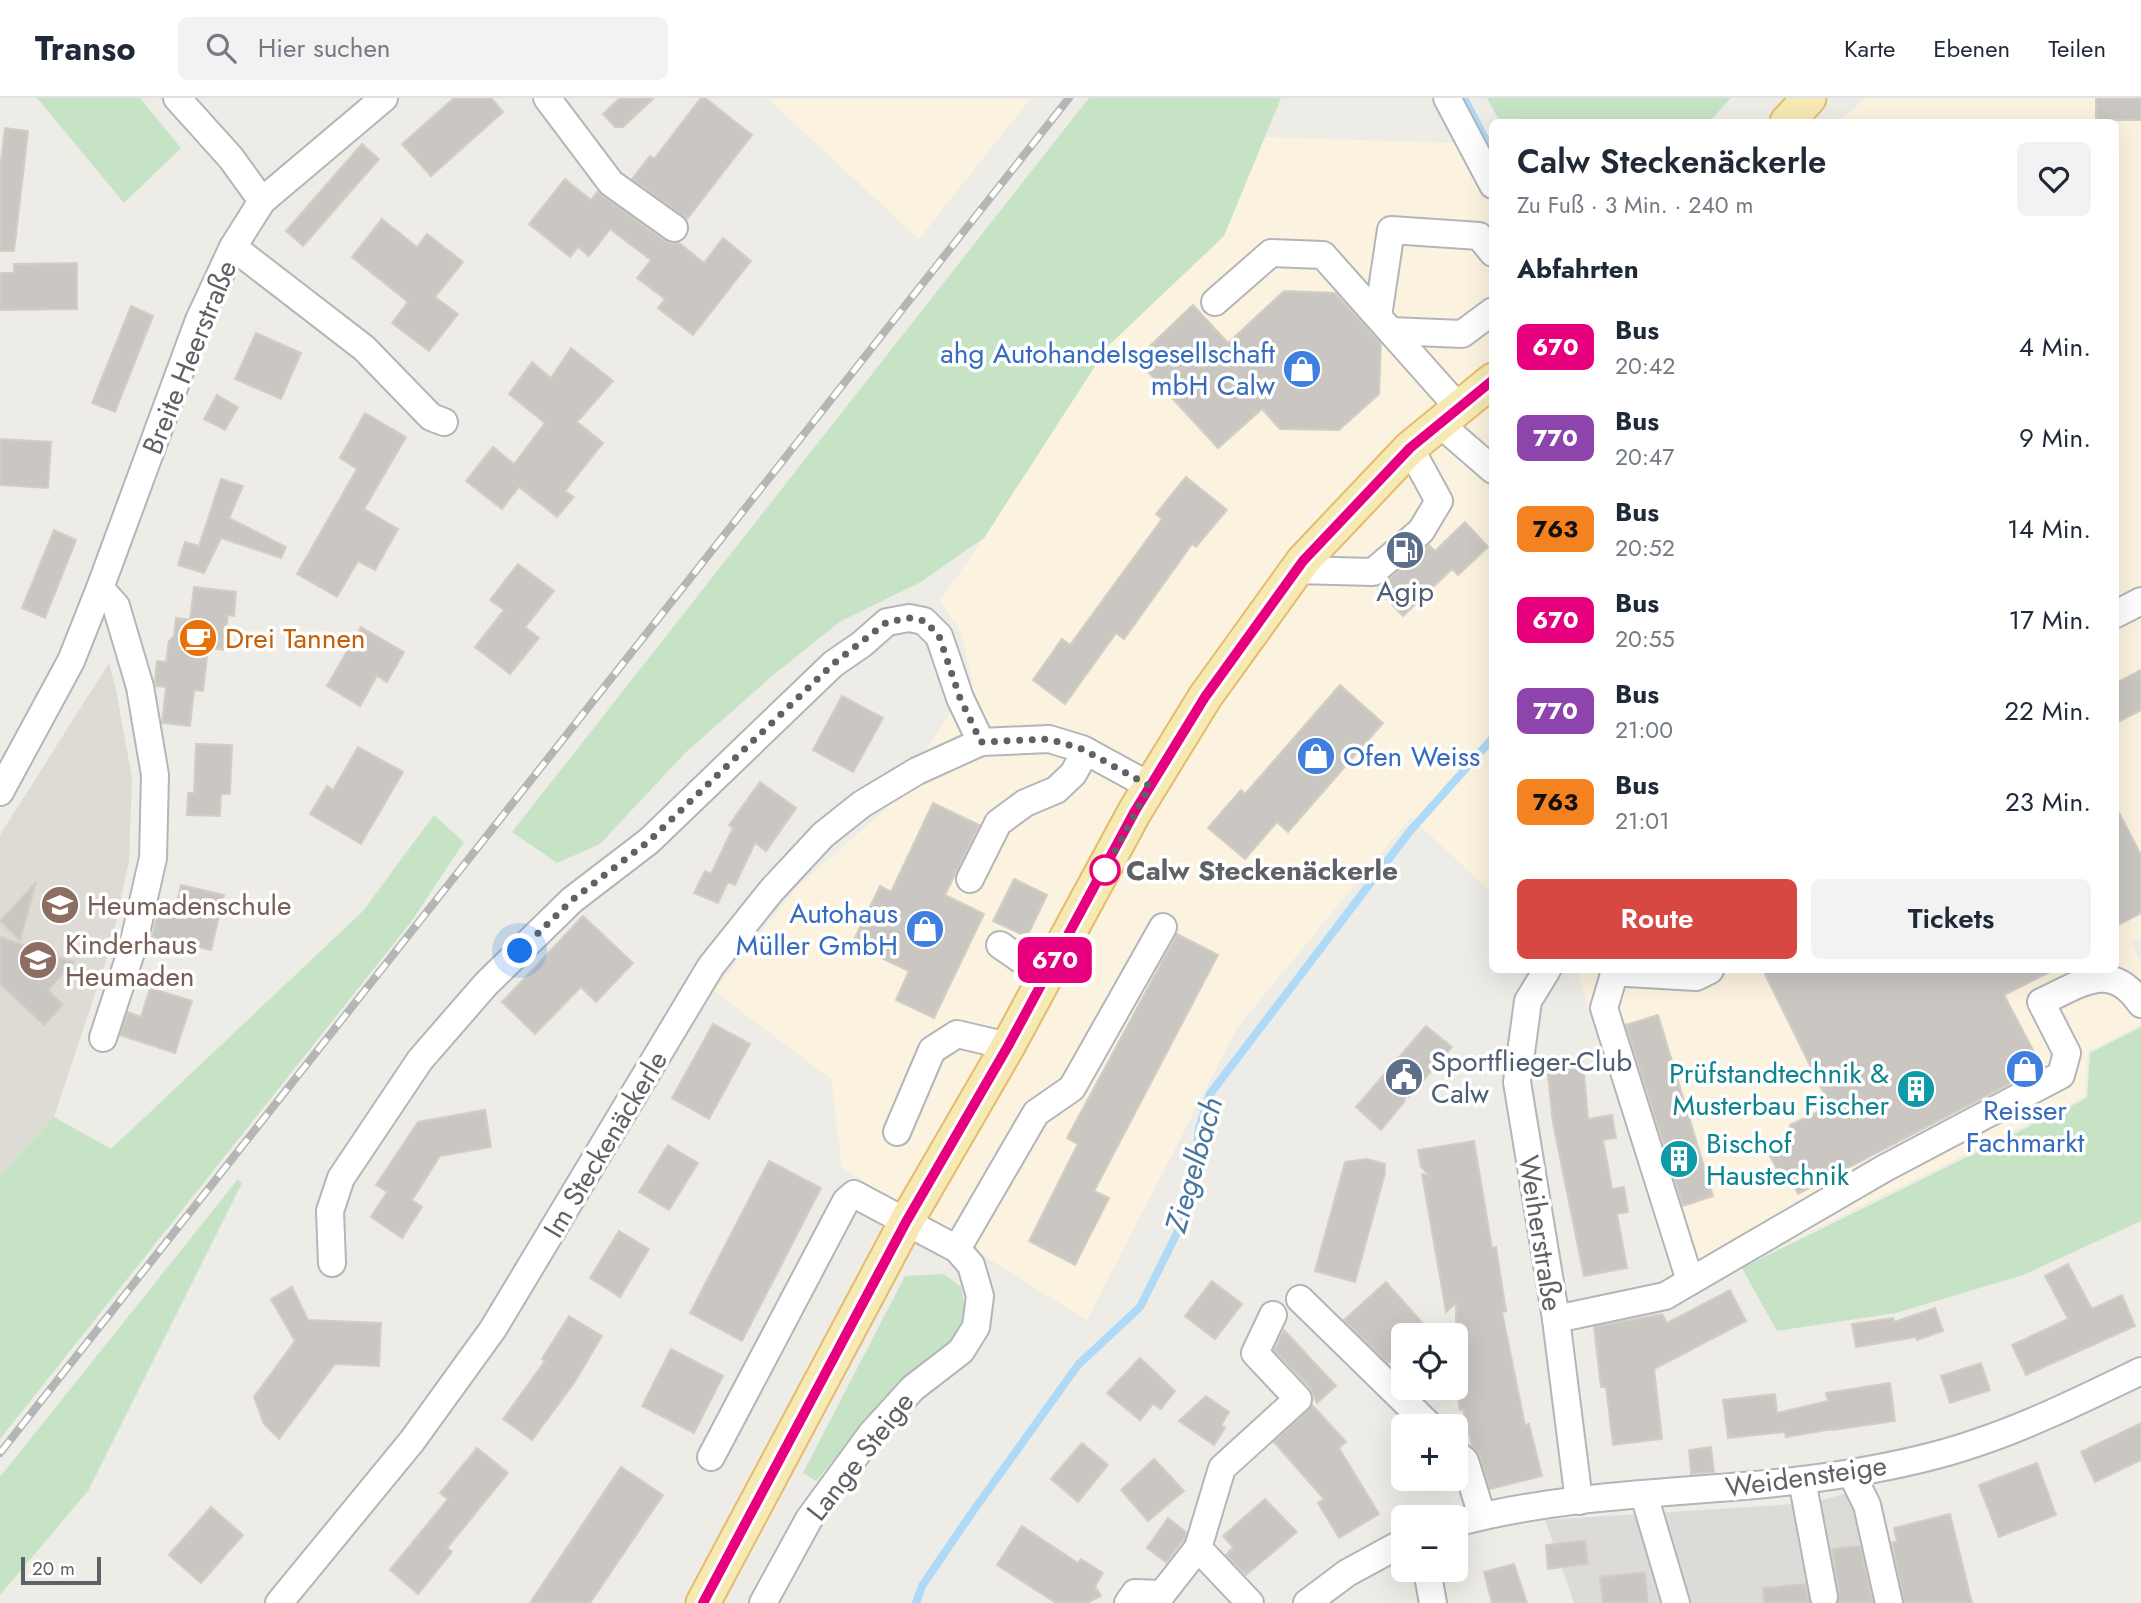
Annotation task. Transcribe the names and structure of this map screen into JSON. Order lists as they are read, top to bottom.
{
  "streets": {
    "street": [
      "Breite Heerstraße",
      "Im Steckenäckerle",
      "Weiherstraße",
      "Lange Steige",
      "Weidensteige"
    ]
  },
  "crossings": [
    ["Weiherstraße", "Weidensteige"]
  ],
  "water": ["Ziegelbach"],
  "places": {
    "shop": [
      "ahg Autohandelsgesellschaft mbH Calw",
      "Ofen Weiss",
      "Autohaus Müller GmbH",
      "Reisser Fachmarkt"
    ],
    "fuel station": ["Agip"],
    "cafe": ["Drei Tannen"],
    "other": ["Calw Steckenäckerle"],
    "school or university": ["Heumadenschule", "Kinderhaus Heumaden"],
    "public building": ["Sportflieger-Club Calw"],
    "building": ["Prüfstandtechnik & Musterbau Fischer", "Bischof Haustechnik"]
  },
  "lines": ["bus line 670"],
  "scale_bar": "20 m",
  "page": {
    "header": "Transo",
    "search": "Hier suchen",
    "nav": ["Karte", "Ebenen", "Teilen"],
    "on_map": "670",
    "heading": [
      ["Calw Steckenäckerle", "Zu Fuß · 3 Min. · 240 m"],
      "Abfahrten"
    ],
    "list": [
      {
        "mark": "670",
        "name": "Bus",
        "note": "20:42",
        "value": "4 Min."
      },
      {
        "mark": "770",
        "name": "Bus",
        "note": "20:47",
        "value": "9 Min."
      },
      {
        "mark": "763",
        "name": "Bus",
        "note": "20:52",
        "value": "14 Min."
      },
      {
        "mark": "670",
        "name": "Bus",
        "note": "20:55",
        "value": "17 Min."
      },
      {
        "mark": "770",
        "name": "Bus",
        "note": "21:00",
        "value": "22 Min."
      },
      {
        "mark": "763",
        "name": "Bus",
        "note": "21:01",
        "value": "23 Min."
      }
    ],
    "buttons": ["Route", "Tickets"],
    "map_buttons": ["+", "−"],
    "scale": "20 m"
  }
}
